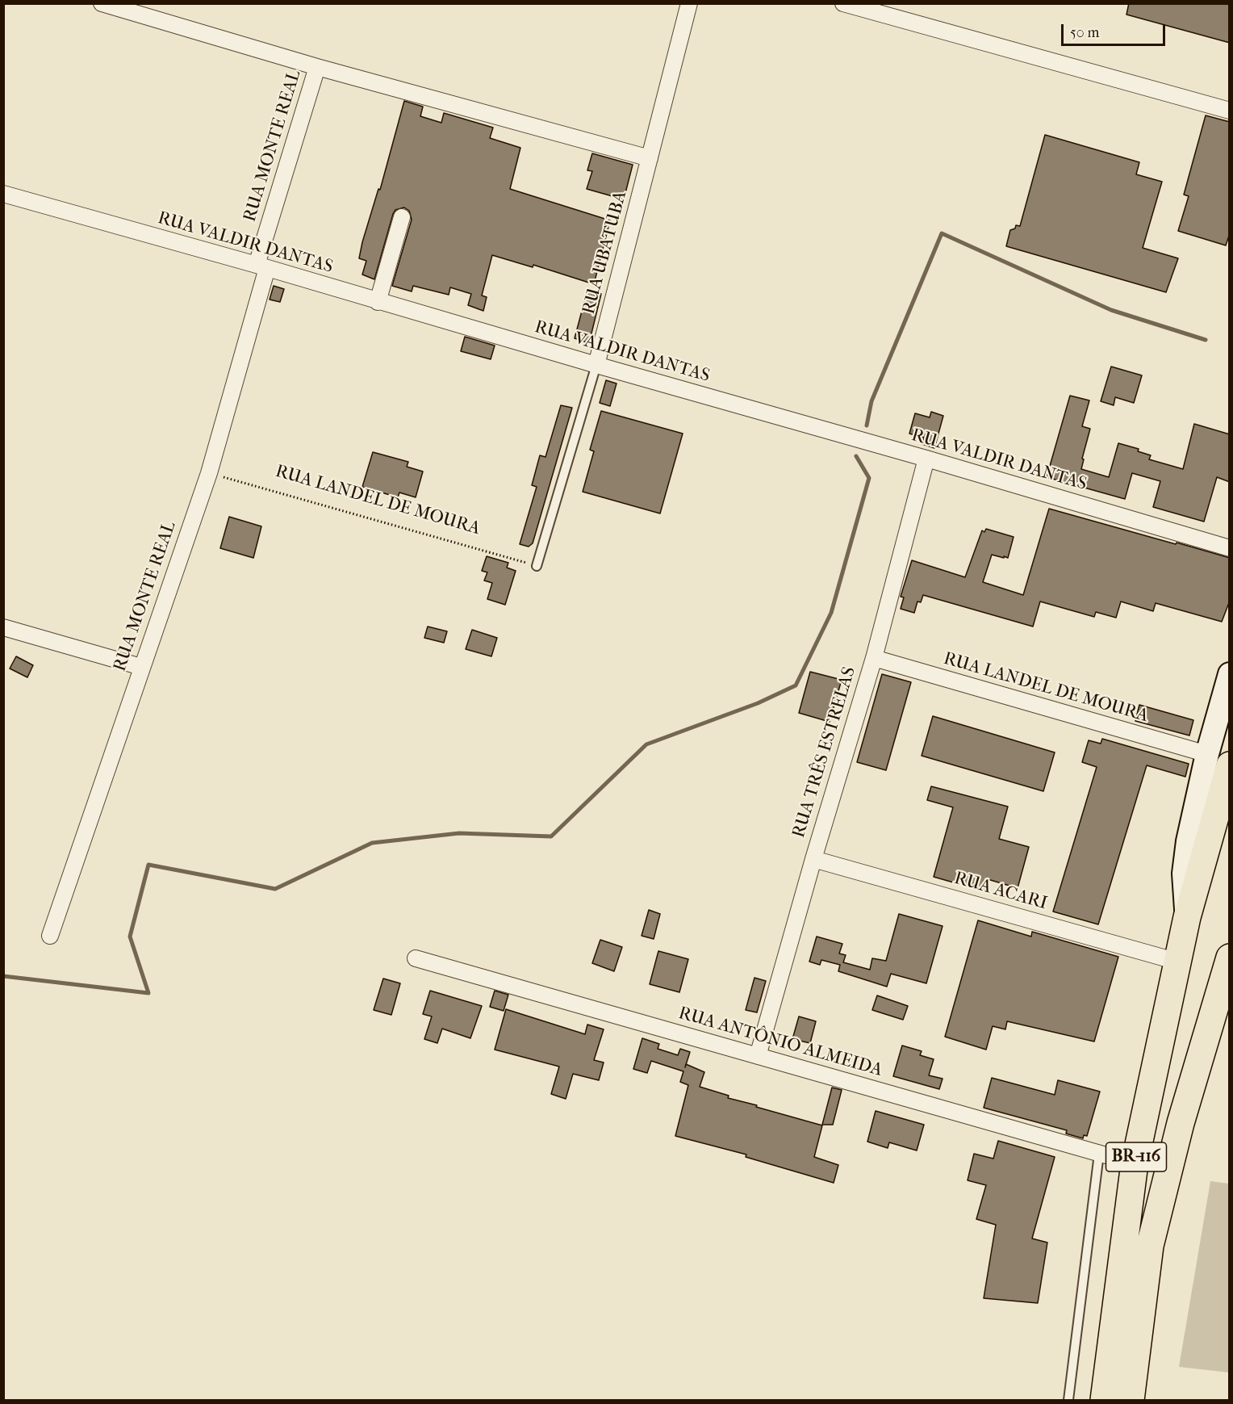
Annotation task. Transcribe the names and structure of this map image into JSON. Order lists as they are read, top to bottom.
{
  "streets": {
    "highway": ["BR-116"],
    "street": [
      "RUA MONTE REAL",
      "RUA VALDIR DANTAS",
      "RUA UBATUBA",
      "RUA LANDEL DE MOURA",
      "RUA TRÊS ESTRELAS",
      "RUA ACARI",
      "RUA ANTÔNIO ALMEIDA"
    ]
  },
  "crossings": [
    ["RUA MONTE REAL", "RUA VALDIR DANTAS"],
    ["RUA MONTE REAL", "RUA LANDEL DE MOURA"],
    ["RUA VALDIR DANTAS", "RUA UBATUBA"],
    ["RUA VALDIR DANTAS", "RUA TRÊS ESTRELAS"],
    ["RUA UBATUBA", "RUA LANDEL DE MOURA"],
    ["RUA LANDEL DE MOURA", "RUA TRÊS ESTRELAS"],
    ["RUA LANDEL DE MOURA", "BR-116"],
    ["RUA TRÊS ESTRELAS", "RUA ACARI"],
    ["RUA TRÊS ESTRELAS", "RUA ANTÔNIO ALMEIDA"],
    ["RUA ACARI", "BR-116"],
    ["RUA ANTÔNIO ALMEIDA", "BR-116"]
  ],
  "scale_bar": "50 m"
}
